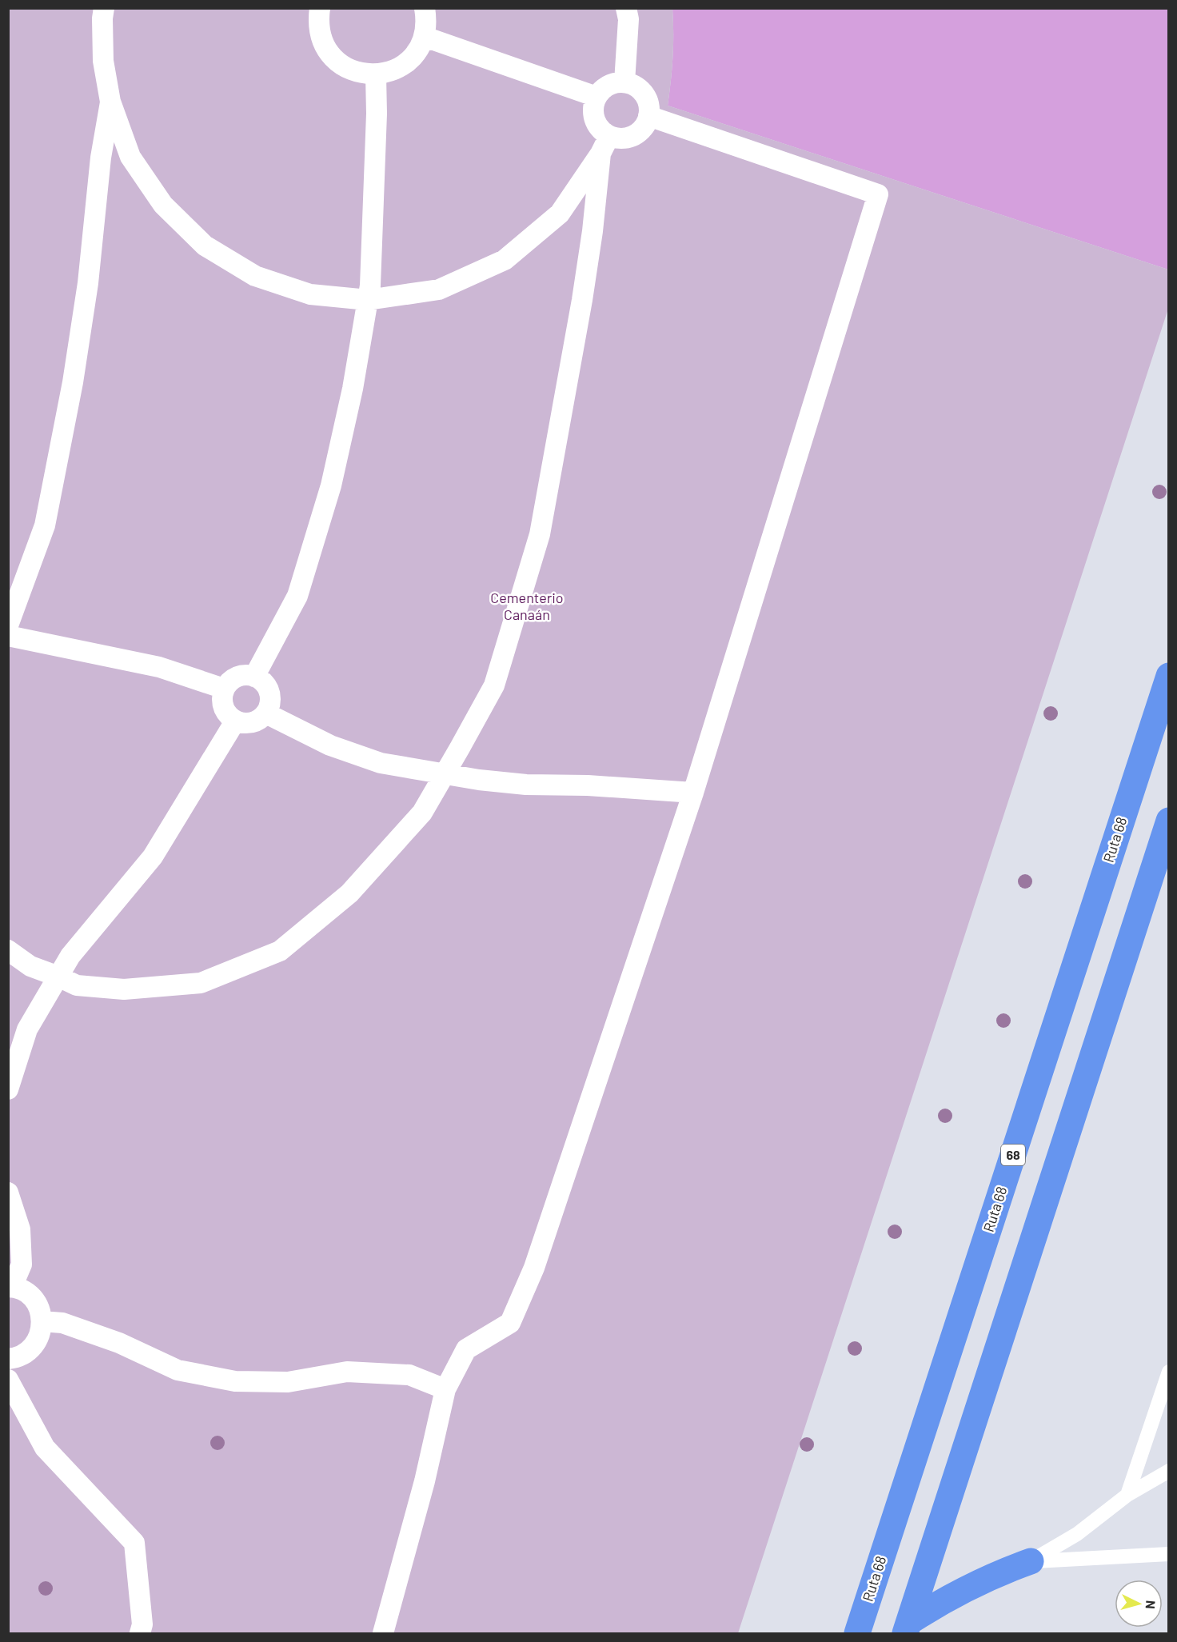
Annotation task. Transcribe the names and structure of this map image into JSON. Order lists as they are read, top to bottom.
{
  "streets": {
    "highway": ["Ruta 68", "68"]
  },
  "parks": ["Cementerio Canaán"],
  "north": "right"
}
